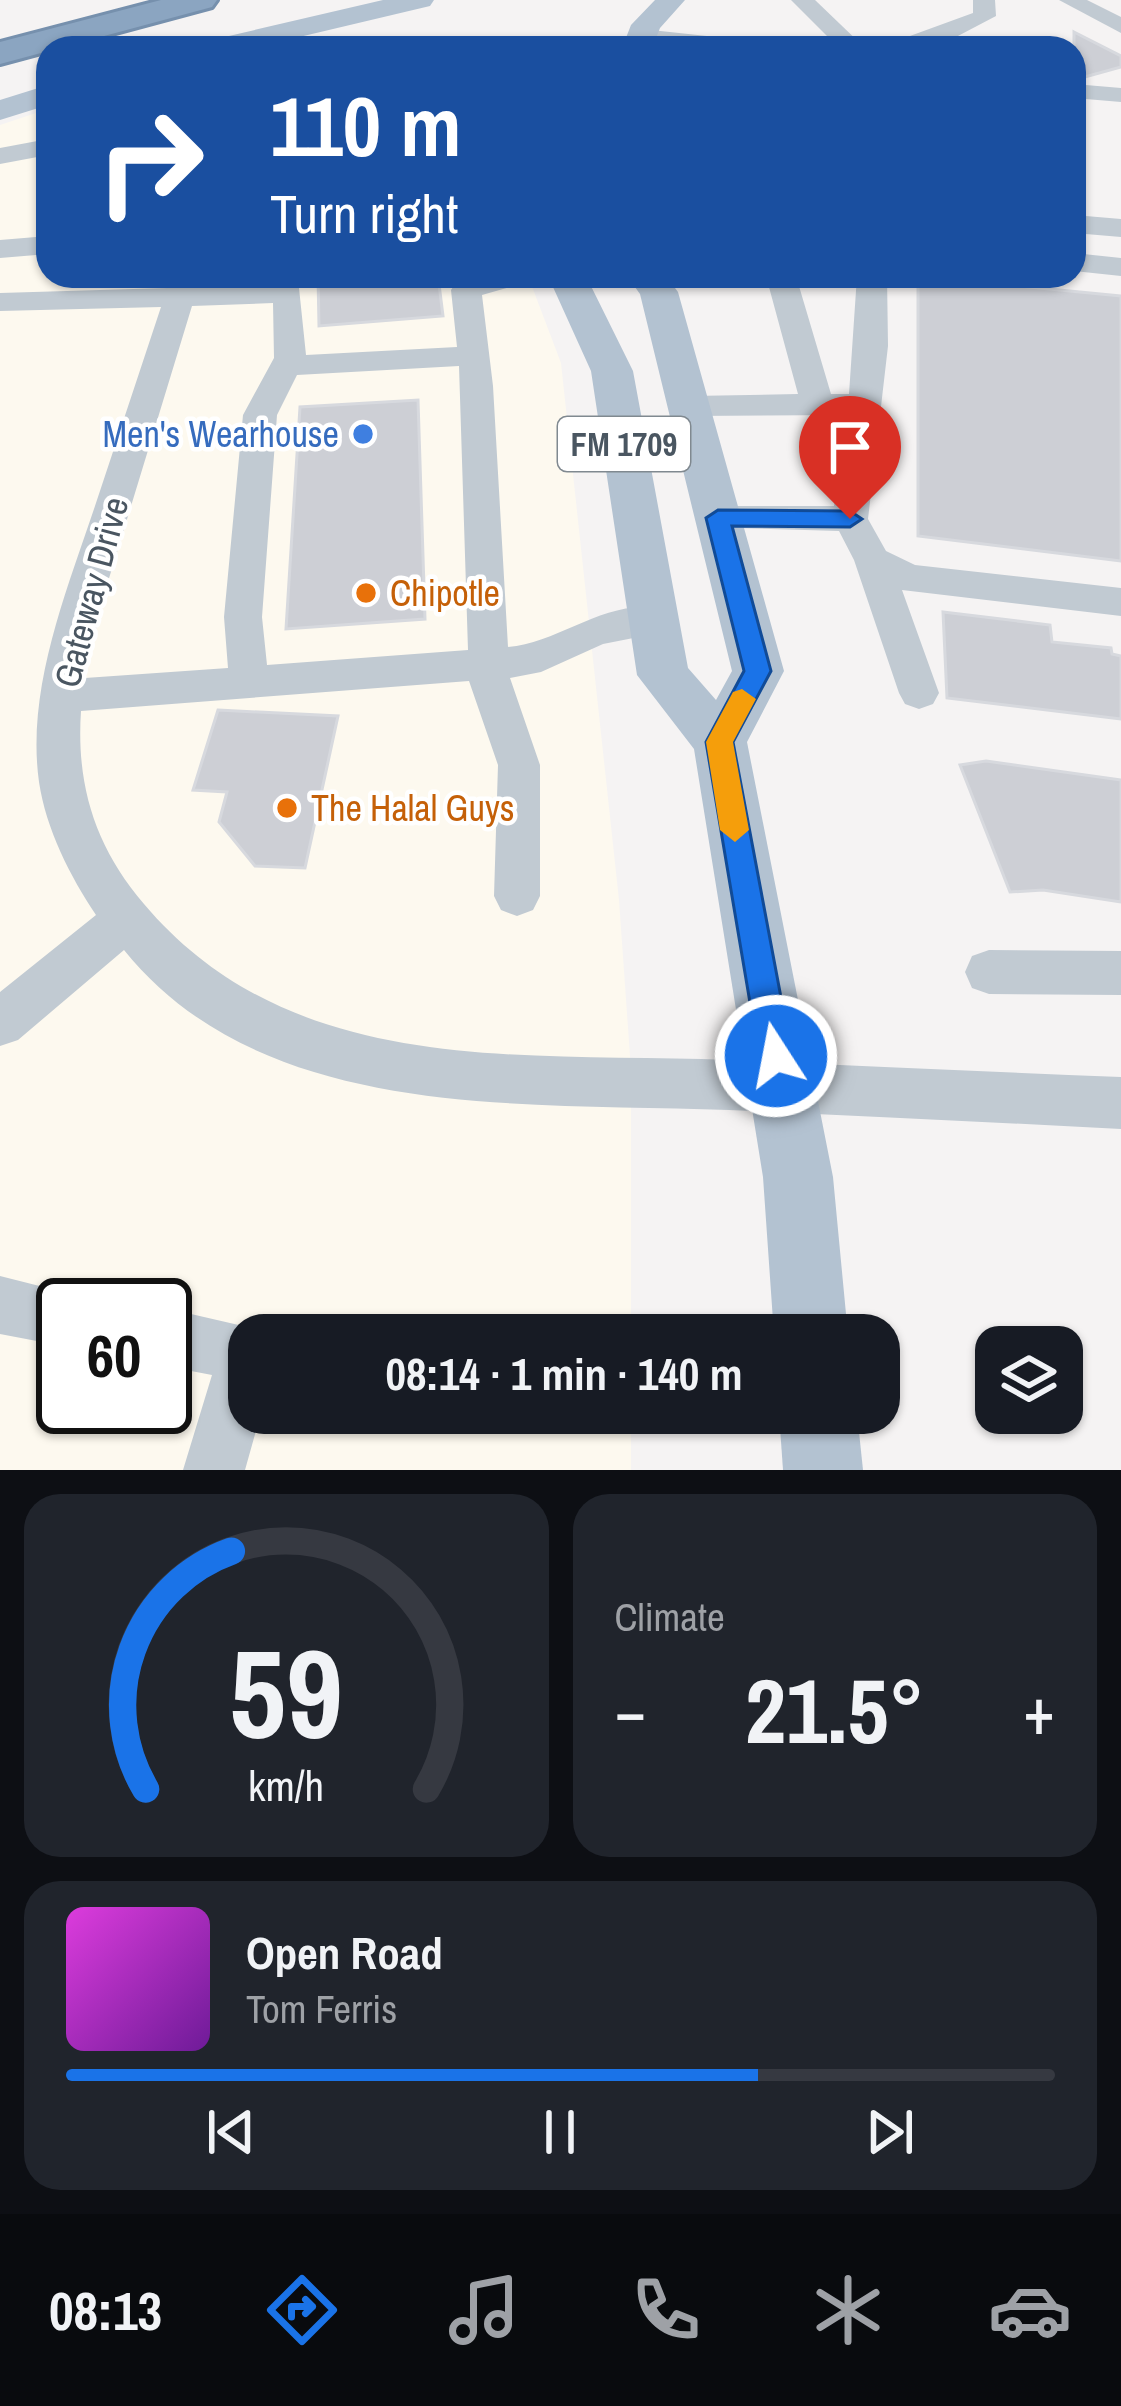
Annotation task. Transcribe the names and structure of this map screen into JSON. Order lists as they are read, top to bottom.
{
  "streets": {
    "main road": ["FM 1709"],
    "street": ["Gateway Drive"]
  },
  "crossings": [
    ["FM 1709", "Gateway Drive"]
  ],
  "places": ["Men's Wearhouse", "Chipotle", "The Halal Guys"],
  "page": {
    "turn": ["110 m", "Turn right"],
    "limit": "60",
    "trip": "08:14 · 1 min · 140 m",
    "tile": "Climate",
    "heat": ["−", "21.5°", "+"],
    "song": ["Open Road", "Tom Ferris"],
    "tabs": "08:13",
    "gauge": ["59", "km/h"]
  }
}
